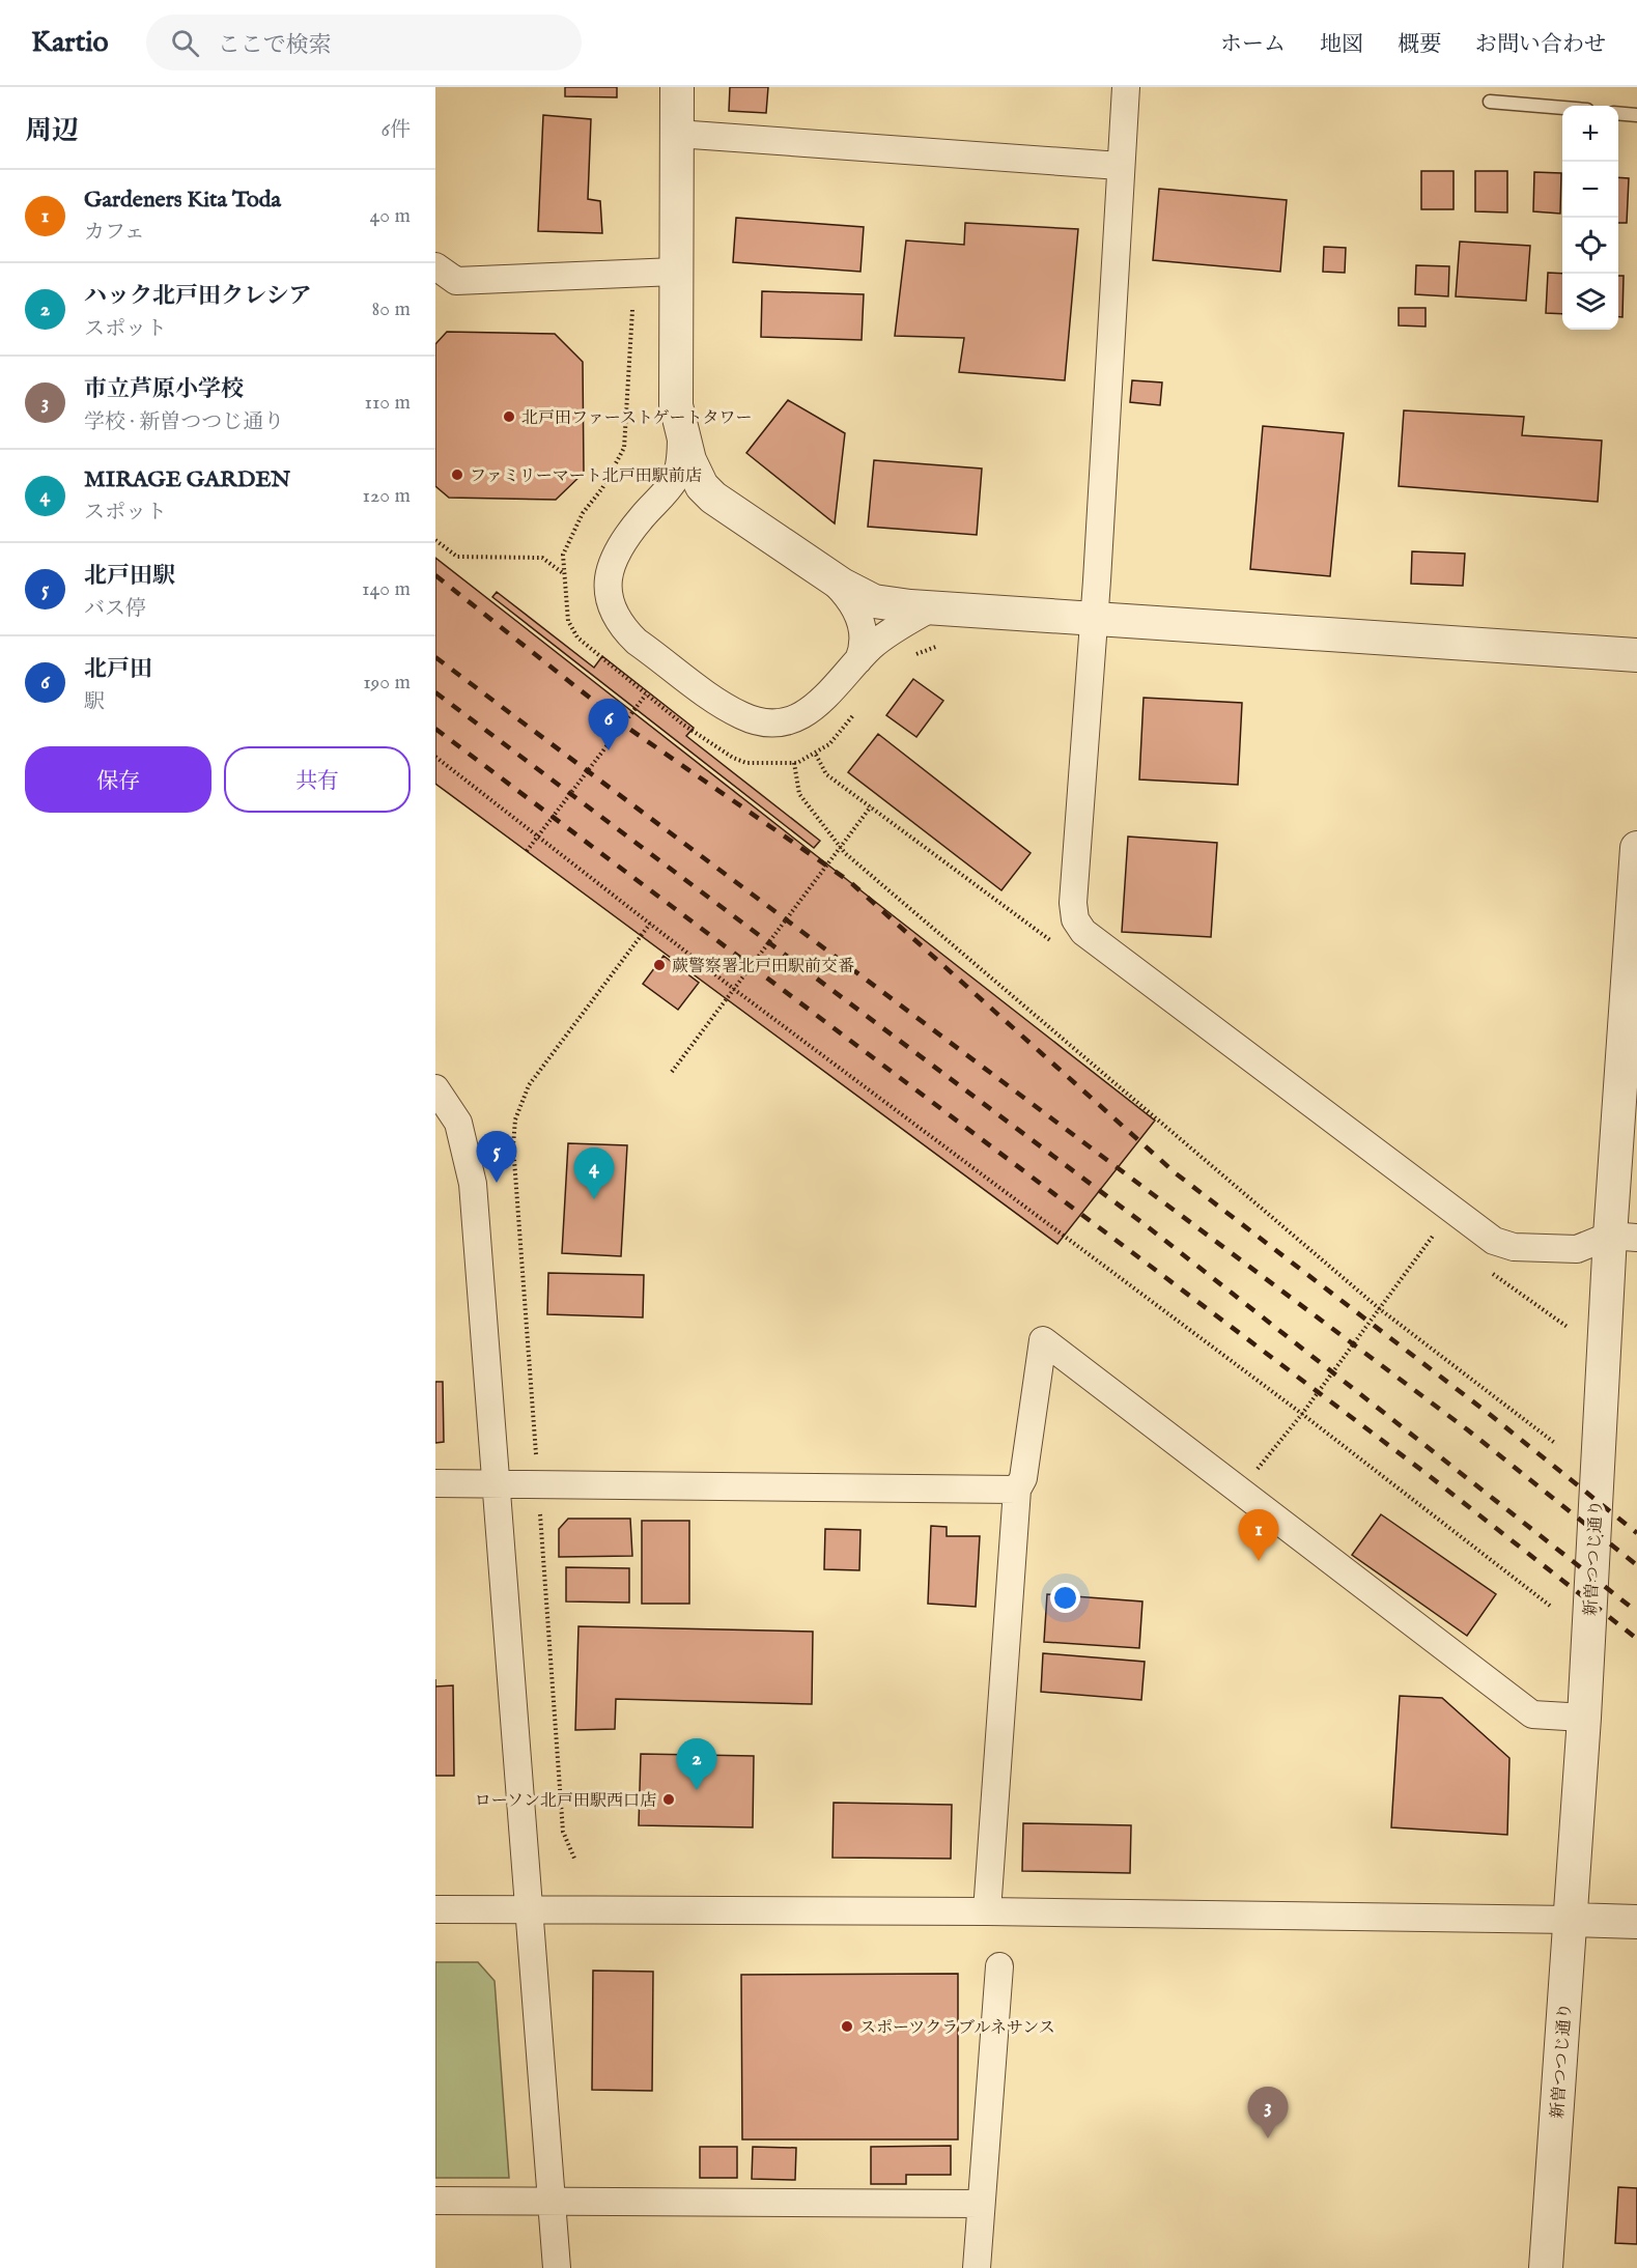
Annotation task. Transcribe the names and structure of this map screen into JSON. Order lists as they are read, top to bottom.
{
  "streets": {
    "street": ["新曽つつじ通り"]
  },
  "places": [
    "北戸田ファーストゲートタワー",
    "ファミリーマート北戸田駅前店",
    "蕨警察署北戸田駅前交番",
    "ローソン北戸田駅西口店",
    "スポーツクラブルネサンス"
  ],
  "page": {
    "header": "Kartio",
    "search": "ここで検索",
    "nav": [
      "ホーム",
      "地図",
      "概要",
      "お問い合わせ"
    ],
    "heading": ["周辺", "6件"],
    "map_buttons": ["+", "−"],
    "list": [
      {
        "mark": "1",
        "name": "Gardeners Kita Toda",
        "note": "カフェ",
        "value": "40 m"
      },
      {
        "mark": "2",
        "name": "ハック北戸田クレシア",
        "note": "スポット",
        "value": "80 m"
      },
      {
        "mark": "3",
        "name": "市立芦原小学校",
        "note": "学校 · 新曽つつじ通り",
        "value": "110 m"
      },
      {
        "mark": "4",
        "name": "MIRAGE GARDEN",
        "note": "スポット",
        "value": "120 m"
      },
      {
        "mark": "5",
        "name": "北戸田駅",
        "note": "バス停",
        "value": "140 m"
      },
      {
        "mark": "6",
        "name": "北戸田",
        "note": "駅",
        "value": "190 m"
      }
    ],
    "pins": [
      "6",
      "5",
      "4",
      "1",
      "2",
      "3"
    ],
    "buttons": ["保存", "共有"]
  }
}
